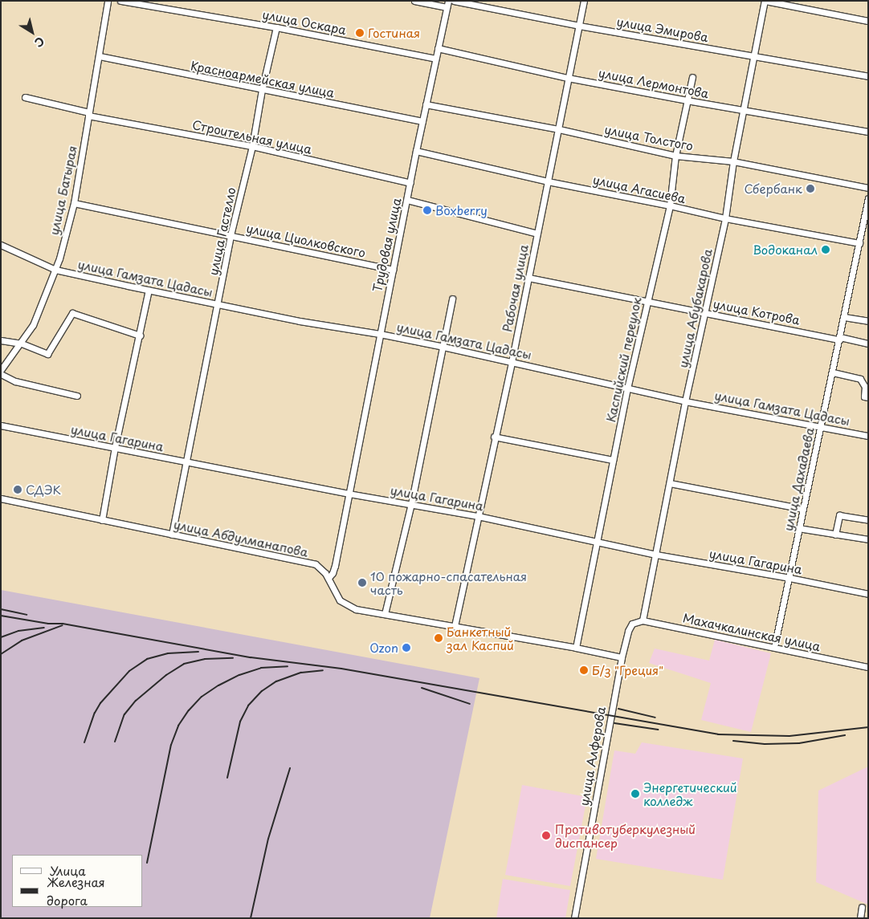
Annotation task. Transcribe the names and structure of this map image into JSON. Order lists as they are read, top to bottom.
{
  "streets": {
    "street": [
      "улица Оскара",
      "улица Эмирова",
      "Красноармейская улица",
      "улица Лермонтова",
      "Строительная улица",
      "улица Толстого",
      "улица Агасиева",
      "улица Батырая",
      "улица Гастелло",
      "улица Циолковского",
      "Трудовая улица",
      "улица Гамзата Цадасы",
      "Рабочая улица",
      "улица Абубакарова",
      "улица Котрова",
      "Каспийский переулок",
      "улица Гагарина",
      "улица Дахадаева",
      "улица Абдулманапова",
      "Махачкалинская улица",
      "улица Алферова"
    ]
  },
  "crossings": [
    ["улица Оскара", "улица Гастелло"],
    ["улица Оскара", "Трудовая улица"],
    ["улица Эмирова", "Рабочая улица"],
    ["улица Эмирова", "улица Абубакарова"],
    ["Красноармейская улица", "улица Батырая"],
    ["Красноармейская улица", "улица Гастелло"],
    ["Красноармейская улица", "Трудовая улица"],
    ["улица Лермонтова", "Трудовая улица"],
    ["улица Лермонтова", "Рабочая улица"],
    ["улица Лермонтова", "улица Абубакарова"],
    ["улица Лермонтова", "Каспийский переулок"],
    ["Строительная улица", "улица Батырая"],
    ["Строительная улица", "улица Гастелло"],
    ["Строительная улица", "Трудовая улица"],
    ["улица Толстого", "Трудовая улица"],
    ["улица Толстого", "Рабочая улица"],
    ["улица Толстого", "улица Абубакарова"],
    ["улица Толстого", "Каспийский переулок"],
    ["улица Агасиева", "Трудовая улица"],
    ["улица Агасиева", "Рабочая улица"],
    ["улица Агасиева", "улица Абубакарова"],
    ["улица Агасиева", "Каспийский переулок"],
    ["улица Агасиева", "улица Дахадаева"],
    ["улица Батырая", "улица Циолковского"],
    ["улица Батырая", "улица Гамзата Цадасы"],
    ["улица Гастелло", "улица Циолковского"],
    ["улица Гастелло", "улица Гамзата Цадасы"],
    ["улица Гастелло", "улица Гагарина"],
    ["улица Гастелло", "улица Абдулманапова"],
    ["улица Циолковского", "Трудовая улица"],
    ["Трудовая улица", "улица Гамзата Цадасы"],
    ["Трудовая улица", "улица Гагарина"],
    ["Трудовая улица", "улица Абдулманапова"],
    ["улица Гамзата Цадасы", "Рабочая улица"],
    ["улица Гамзата Цадасы", "улица Абубакарова"],
    ["улица Гамзата Цадасы", "Каспийский переулок"],
    ["улица Гамзата Цадасы", "улица Дахадаева"],
    ["Рабочая улица", "улица Котрова"],
    ["Рабочая улица", "улица Гагарина"],
    ["Рабочая улица", "улица Абдулманапова"],
    ["улица Абубакарова", "улица Котрова"],
    ["улица Абубакарова", "улица Гагарина"],
    ["улица Абубакарова", "Махачкалинская улица"],
    ["улица Котрова", "Каспийский переулок"],
    ["улица Котрова", "улица Дахадаева"],
    ["Каспийский переулок", "улица Гагарина"],
    ["Каспийский переулок", "улица Абдулманапова"],
    ["улица Гагарина", "улица Дахадаева"],
    ["улица Дахадаева", "Махачкалинская улица"],
    ["улица Абдулманапова", "улица Алферова"],
    ["Махачкалинская улица", "улица Алферова"]
  ],
  "places": [
    "Гостиная",
    "Сбербанк",
    "Boxberry",
    "Водоканал",
    "СДЭК",
    "10 пожарно-спасательная часть",
    "Банкетный зал Каспий",
    "Ozon",
    "Б/з \"Греция\"",
    "Энергетический колледж",
    "Противотуберкулезный диспансер"
  ],
  "legend": ["Улица", "Железная дорога"],
  "north": "bottom right"
}
